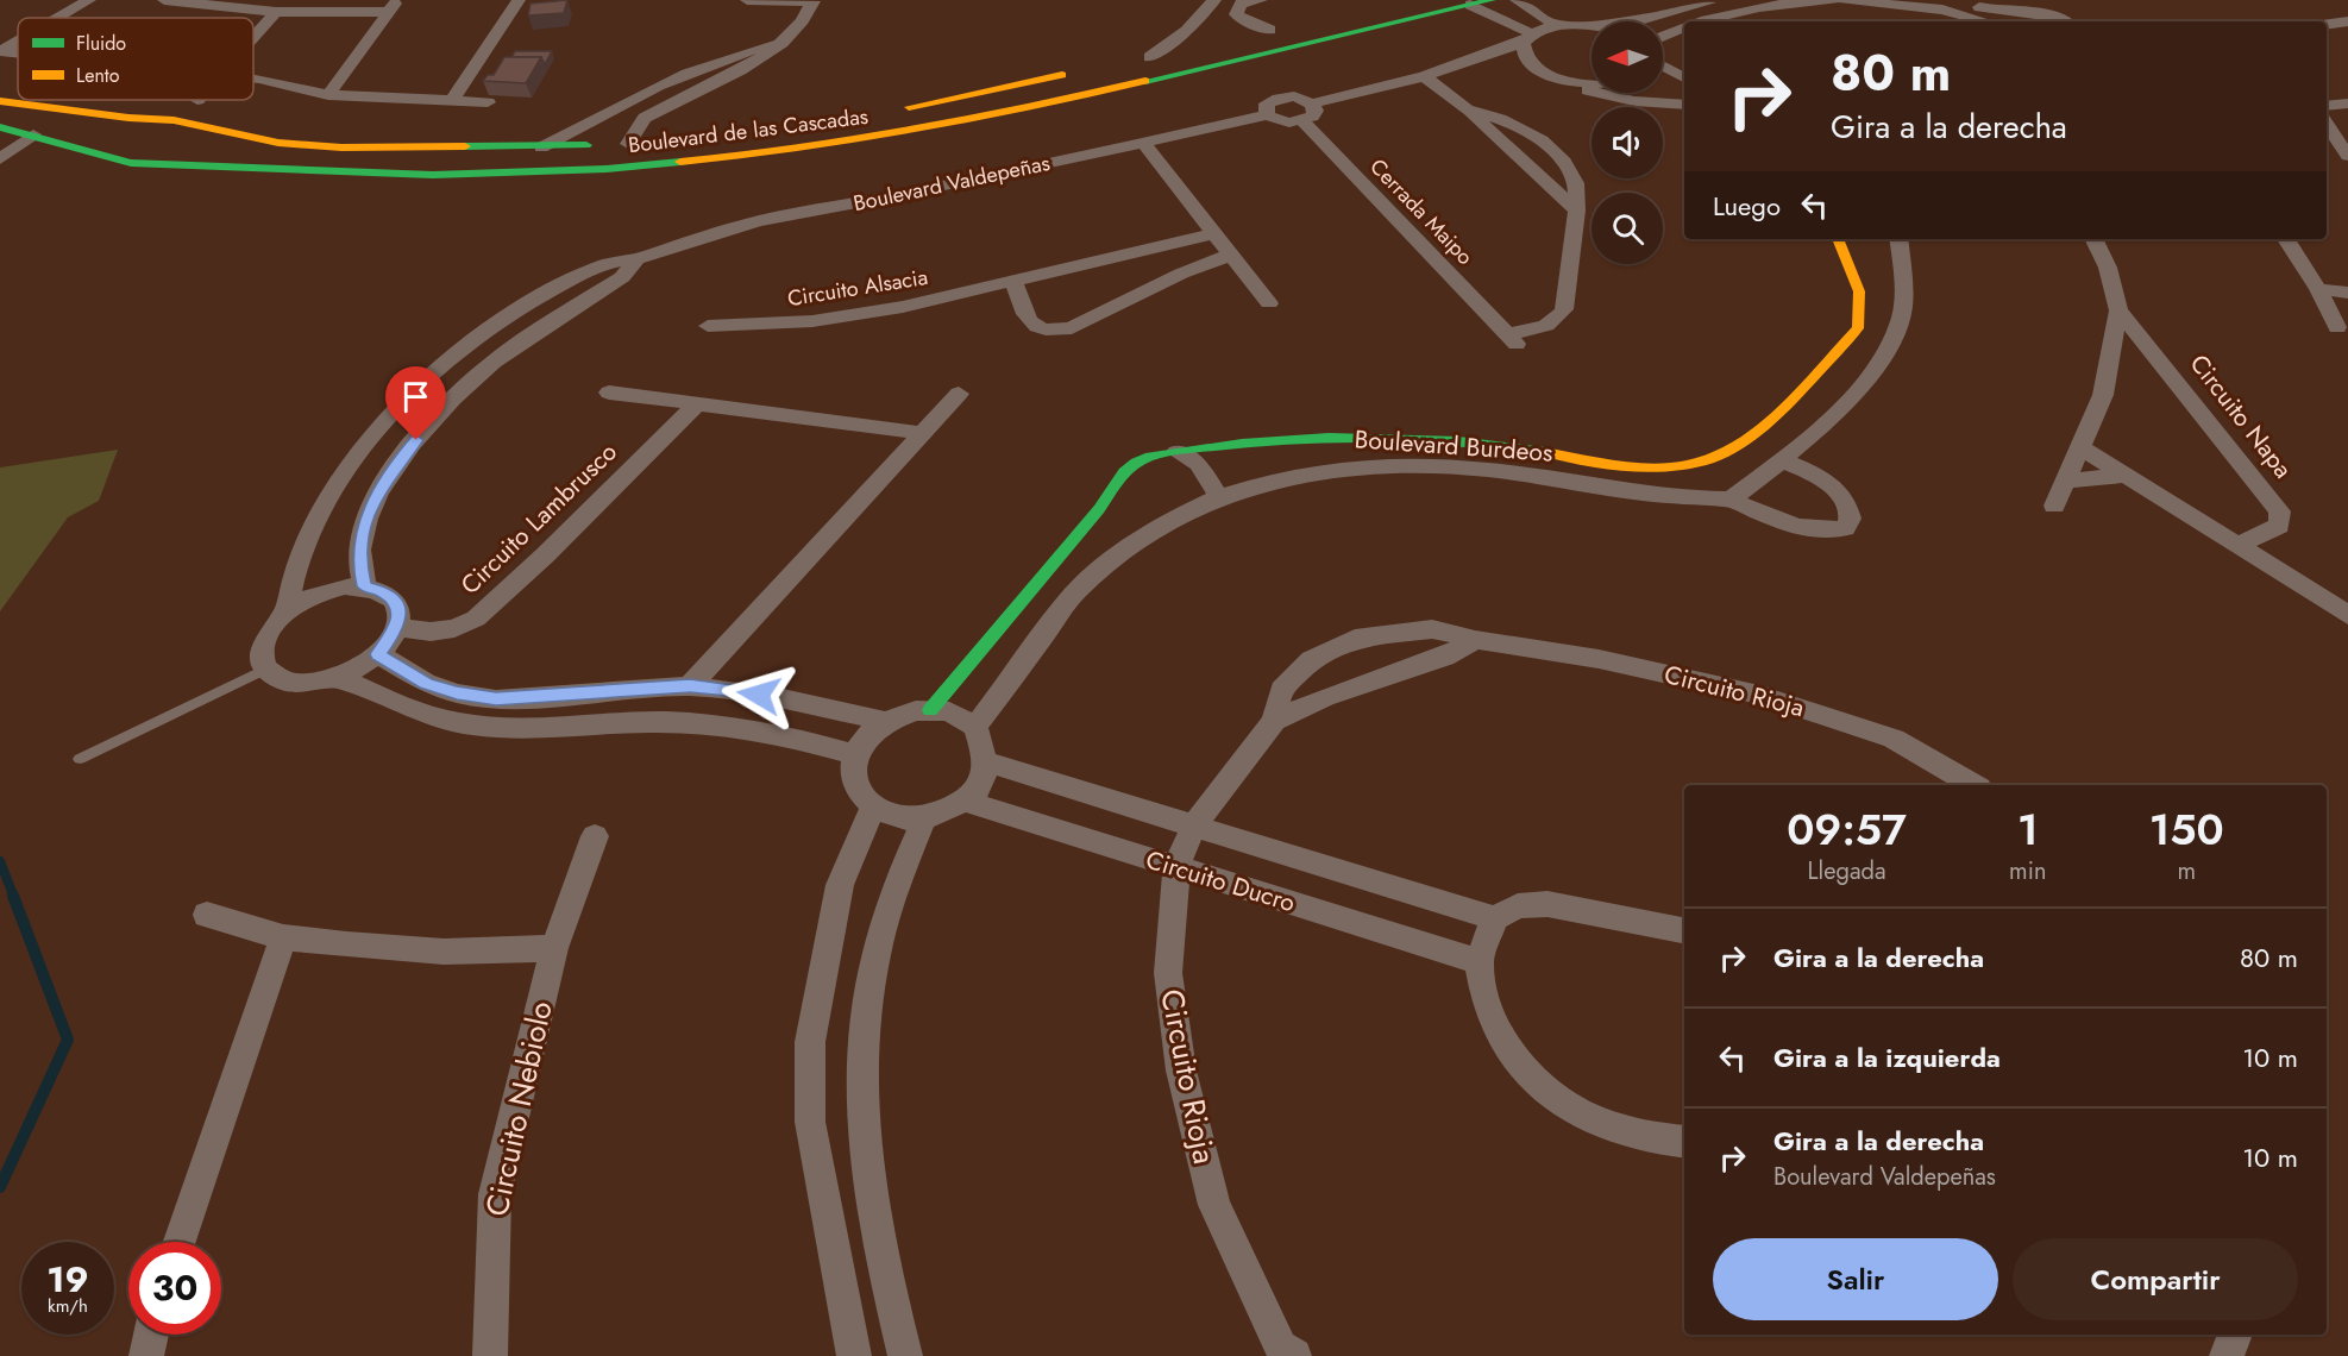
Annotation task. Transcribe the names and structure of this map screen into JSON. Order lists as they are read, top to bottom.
{
  "streets": {
    "main road": ["Boulevard de las Cascadas", "Boulevard Burdeos"],
    "street": [
      "Boulevard Valdepeñas",
      "Cerrada Maipo",
      "Circuito Alsacia",
      "Circuito Napa",
      "Circuito Lambrusco",
      "Circuito Rioja",
      "Circuito Ducro",
      "Circuito Nebiolo"
    ]
  },
  "crossings": [
    ["Boulevard Valdepeñas", "Circuito Lambrusco"],
    ["Boulevard Burdeos", "Circuito Ducro"],
    ["Circuito Rioja", "Circuito Ducro"]
  ],
  "legend": ["Fluido", "Lento"],
  "north": "left",
  "page": {
    "turn": ["80 m", "Gira a la derecha"],
    "then": "Luego",
    "eta": [
      "09:57",
      "Llegada",
      "1",
      "min",
      "150",
      "m"
    ],
    "list": [
      {
        "name": "Gira a la derecha",
        "value": "80 m"
      },
      {
        "name": "Gira a la izquierda",
        "value": "10 m"
      },
      {
        "name": "Gira a la derecha",
        "note": "Boulevard Valdepeñas",
        "value": "10 m"
      }
    ],
    "buttons": ["Salir", "Compartir"],
    "speed": "19 km/h",
    "limit": "30"
  }
}
